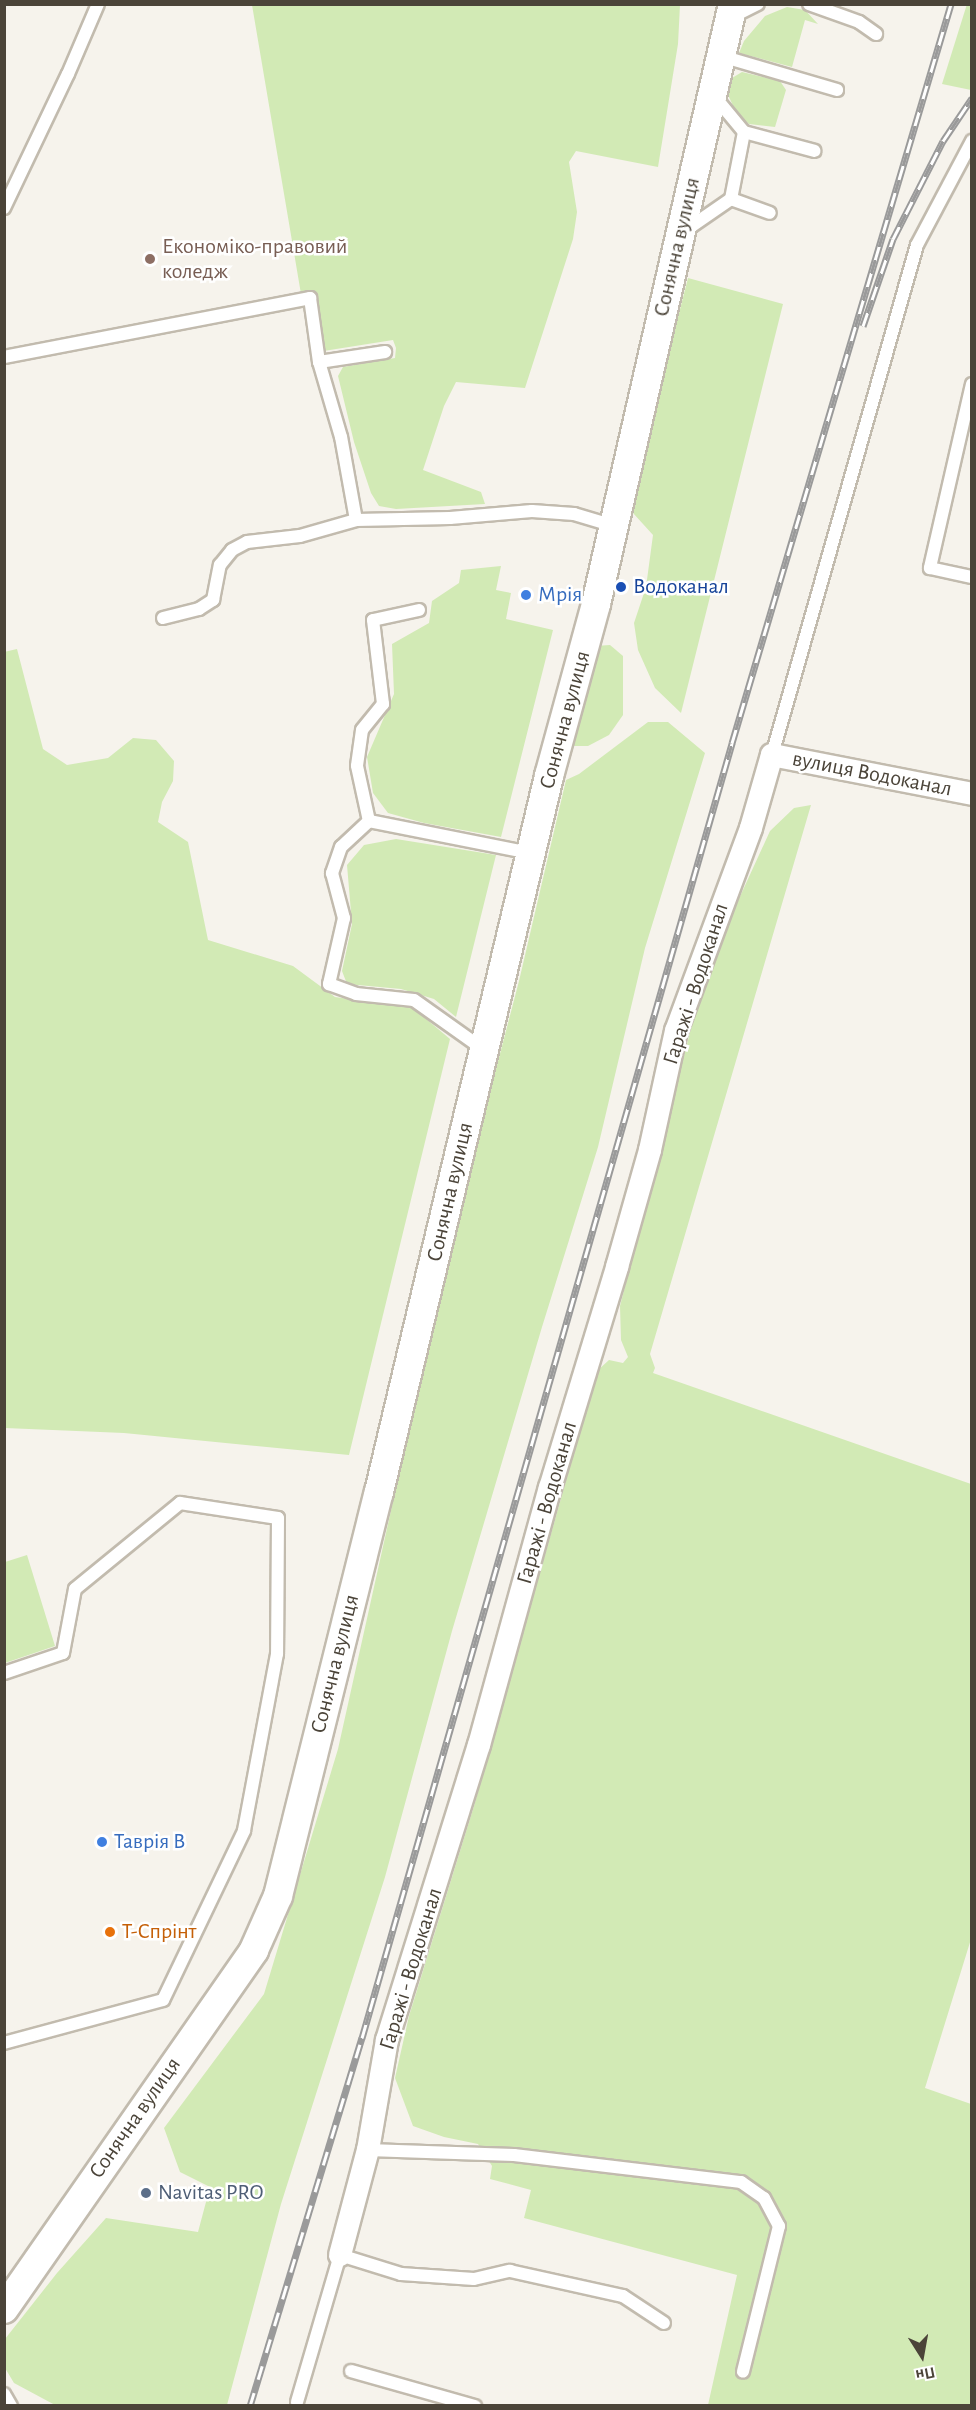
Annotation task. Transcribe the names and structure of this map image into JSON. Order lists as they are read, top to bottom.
{
  "streets": {
    "street": ["Сонячна вулиця", "вулиця Водоканал", "Гаражі - Водоканал"]
  },
  "crossings": [
    ["вулиця Водоканал", "Гаражі - Водоканал"]
  ],
  "places": [
    "Економіко-правовий коледж",
    "Водоканал",
    "Мрія",
    "Таврія В",
    "Т-Спрінт",
    "Navitas PRO"
  ],
  "north": "bottom"
}
